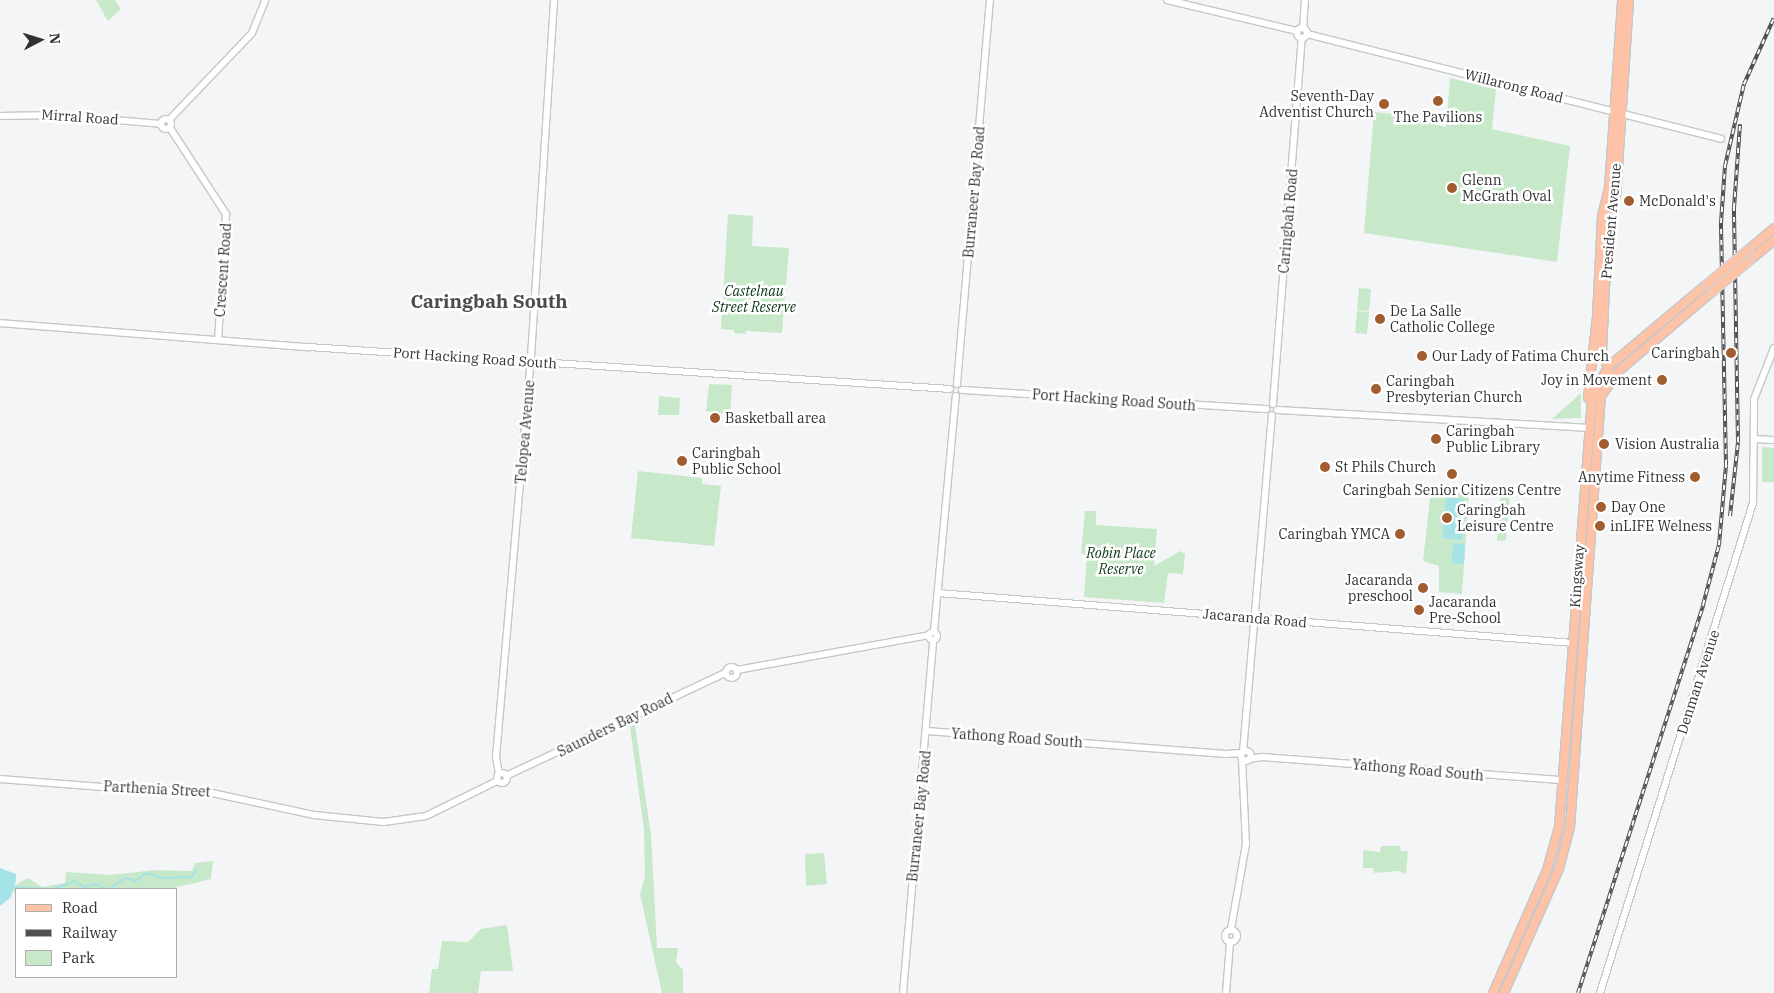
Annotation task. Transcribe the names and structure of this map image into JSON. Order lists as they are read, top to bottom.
{
  "streets": {
    "main road": ["President Avenue", "Kingsway", "Yathong Road South"],
    "street": [
      "Willarong Road",
      "Mirral Road",
      "Burraneer Bay Road",
      "Caringbah Road",
      "Crescent Road",
      "Port Hacking Road South",
      "Telopea Avenue",
      "Jacaranda Road",
      "Denman Avenue",
      "Saunders Bay Road",
      "Parthenia Street"
    ]
  },
  "crossings": [
    ["Willarong Road", "Caringbah Road"],
    ["Willarong Road", "President Avenue"],
    ["Burraneer Bay Road", "Jacaranda Road"],
    ["Burraneer Bay Road", "Saunders Bay Road"],
    ["Burraneer Bay Road", "Yathong Road South"],
    ["President Avenue", "Kingsway"],
    ["Crescent Road", "Port Hacking Road South"],
    ["Port Hacking Road South", "Telopea Avenue"],
    ["Telopea Avenue", "Saunders Bay Road"],
    ["Kingsway", "Jacaranda Road"],
    ["Kingsway", "Yathong Road South"],
    ["Saunders Bay Road", "Parthenia Street"]
  ],
  "districts": ["Caringbah South"],
  "parks": ["Castelnau Street Reserve", "Robin Place Reserve"],
  "places": [
    "The Pavilions",
    "Seventh-Day Adventist Church",
    "Glenn McGrath Oval",
    "McDonald's",
    "De La Salle Catholic College",
    "Caringbah",
    "Our Lady of Fatima Church",
    "Joy in Movement",
    "Caringbah Presbyterian Church",
    "Basketball area",
    "Caringbah Public Library",
    "Vision Australia",
    "Caringbah Public School",
    "St Phils Church",
    "Caringbah Senior Citizens Centre",
    "Anytime Fitness",
    "Day One",
    "Caringbah Leisure Centre",
    "inLIFE Welness",
    "Caringbah YMCA",
    "Jacaranda preschool",
    "Jacaranda Pre-School"
  ],
  "legend": ["Road", "Railway", "Park"],
  "north": "right"
}
